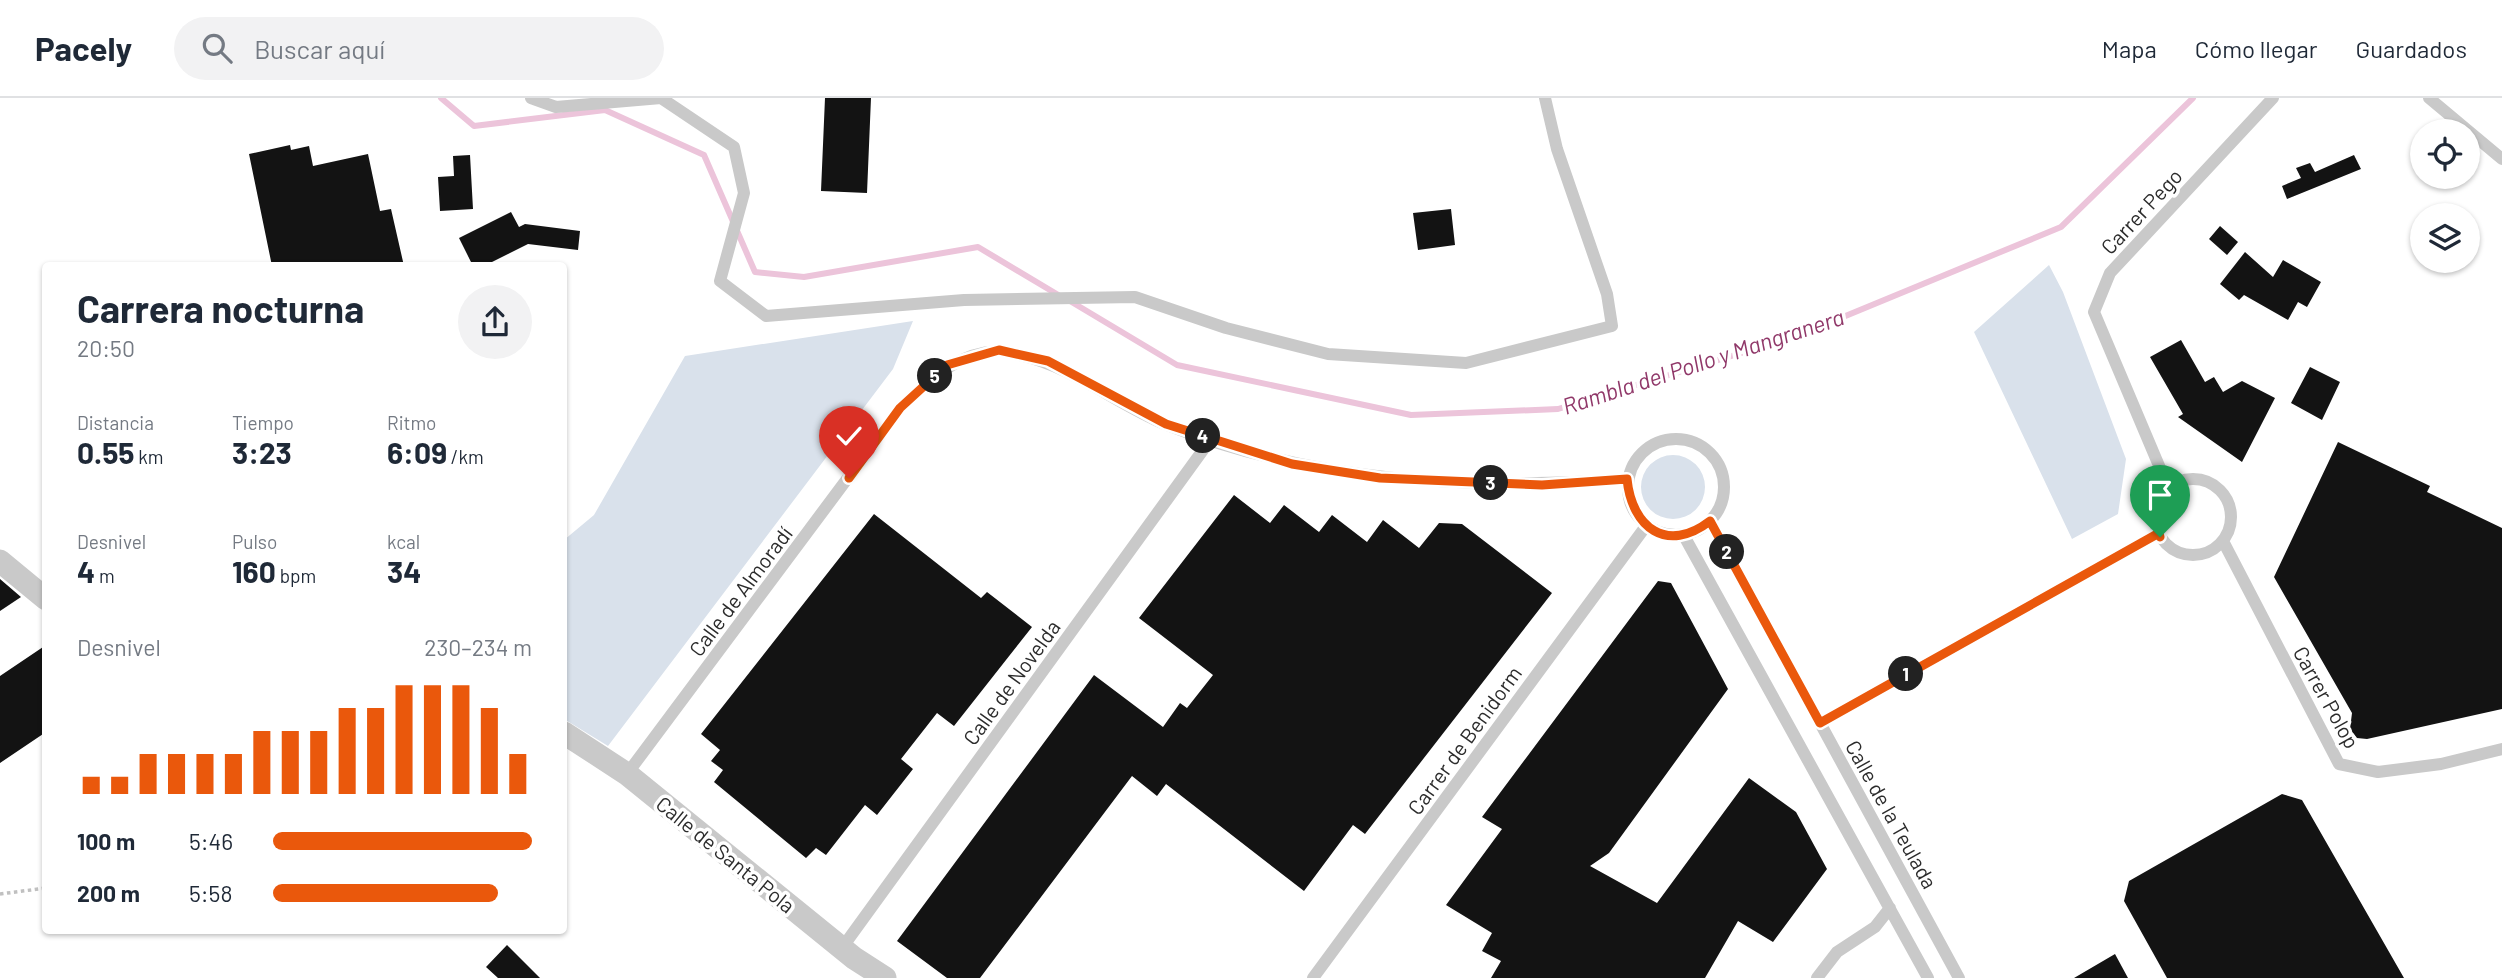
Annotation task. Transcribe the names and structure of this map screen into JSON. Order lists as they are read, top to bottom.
{
  "streets": {
    "street": ["Calle de Santa Pola"],
    "lane": [
      "Carrer Pego",
      "Calle de Almoradí",
      "Calle de Novelda",
      "Carrer Polop",
      "Carrer de Benidorm",
      "Calle de la Teulada"
    ]
  },
  "crossings": [
    ["Carrer Pego", "Carrer Polop"],
    ["Calle de Almoradí", "Calle de Novelda"],
    ["Calle de Almoradí", "Carrer de Benidorm"],
    ["Calle de Almoradí", "Calle de la Teulada"],
    ["Calle de Almoradí", "Calle de Santa Pola"],
    ["Calle de Novelda", "Calle de Santa Pola"],
    ["Carrer de Benidorm", "Calle de la Teulada"]
  ],
  "water": ["Rambla del Pollo y Mangranera"],
  "page": {
    "header": "Pacely",
    "search": "Buscar aquí",
    "nav": ["Mapa", "Cómo llegar", "Guardados"],
    "heading": ["Carrera nocturna", "20:50"],
    "pins": [
      "5",
      "4",
      "3",
      "2",
      "1"
    ],
    "stats": [
      ["Distancia", "0.55 km"],
      ["Tiempo", "3:23"],
      ["Ritmo", "6:09 /km"],
      ["Desnivel", "4 m"],
      ["Pulso", "160 bpm"],
      ["kcal", "34"]
    ],
    "chart": ["Desnivel", "230–234 m"],
    "list": [
      {
        "name": "100 m",
        "note": "5:46"
      },
      {
        "name": "200 m",
        "note": "5:58"
      }
    ]
  }
}
